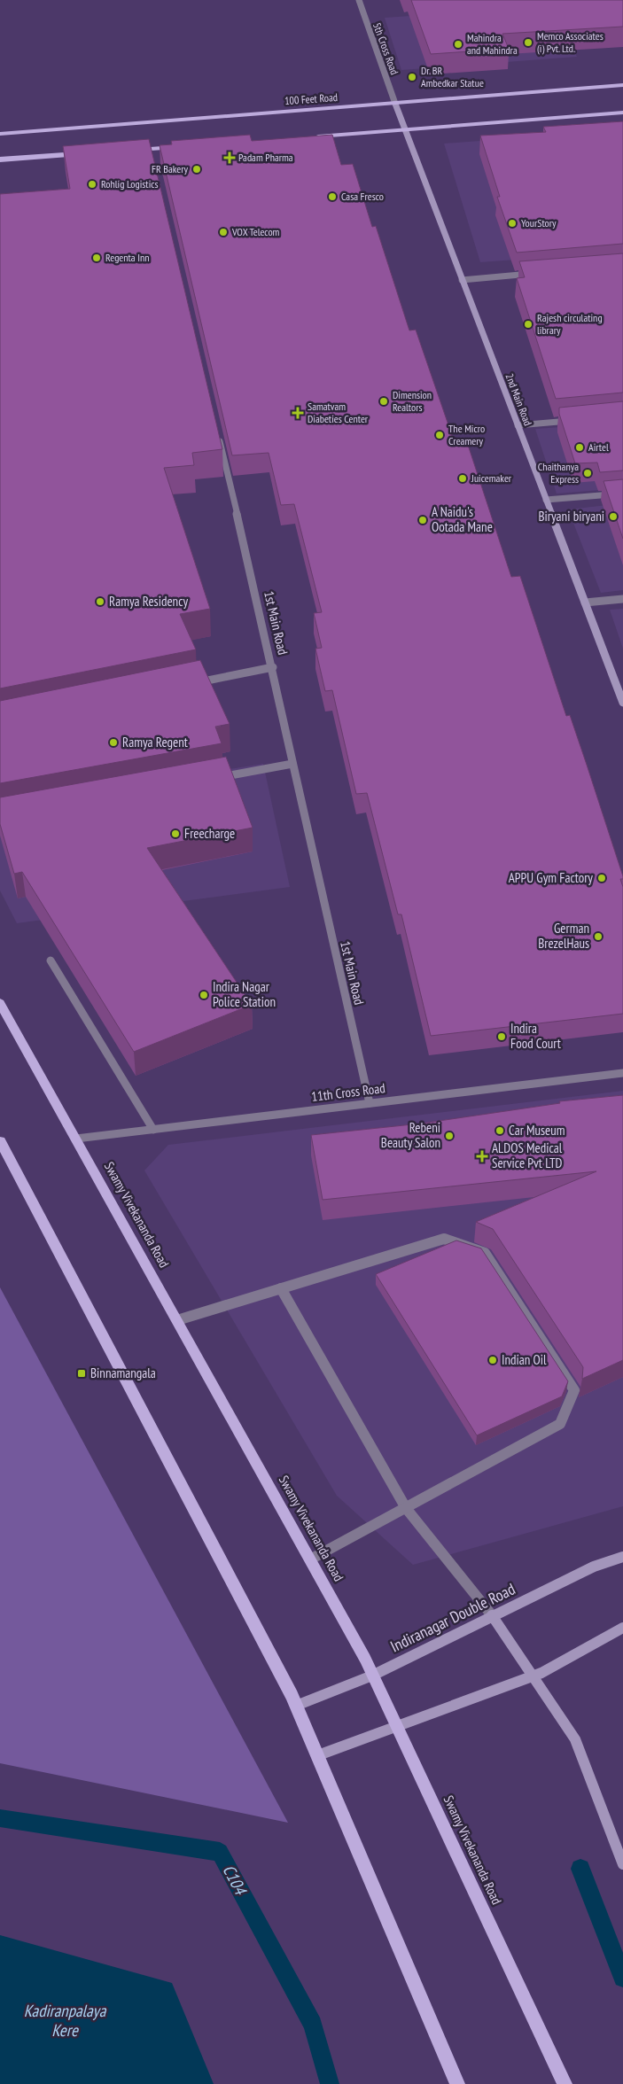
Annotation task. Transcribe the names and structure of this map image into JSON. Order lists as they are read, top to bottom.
{
  "streets": {
    "main road": ["100 Feet Road", "Swamy Vivekananda Road"],
    "street": [
      "5th Cross Road",
      "2nd Main Road",
      "1st Main Road",
      "11th Cross Road",
      "Indiranagar Double Road"
    ]
  },
  "crossings": [
    ["5th Cross Road", "100 Feet Road"],
    ["5th Cross Road", "2nd Main Road"],
    ["100 Feet Road", "2nd Main Road"],
    ["1st Main Road", "11th Cross Road"],
    ["11th Cross Road", "Swamy Vivekananda Road"],
    ["Swamy Vivekananda Road", "Indiranagar Double Road"]
  ],
  "water": ["C104", "Kadiranpalaya Kere"],
  "places": {
    "other": [
      "Memco Associates (i) Pvt. Ltd.",
      "Mahindra and Mahindra",
      "Dr. BR Ambedkar Statue",
      "FR Bakery",
      "Rohlig Logistics",
      "Casa Fresco",
      "YourStory",
      "VOX Telecom",
      "Regenta Inn",
      "Rajesh circulating library",
      "Dimension Realtors",
      "The Micro Creamery",
      "Airtel",
      "Chaithanya Express",
      "Juicemaker",
      "Biryani biryani",
      "A Naidu's Ootada Mane",
      "Ramya Residency",
      "Ramya Regent",
      "Freecharge",
      "APPU Gym Factory",
      "German BrezelHaus",
      "Indira Nagar Police Station",
      "Indira Food Court",
      "Car Museum",
      "Rebeni Beauty Salon",
      "Indian Oil"
    ],
    "health": ["Padam Pharma", "Samatvam Diabeties Center", "ALDOS Medical Service Pvt LTD"],
    "transit": ["Binnamangala"]
  }
}
